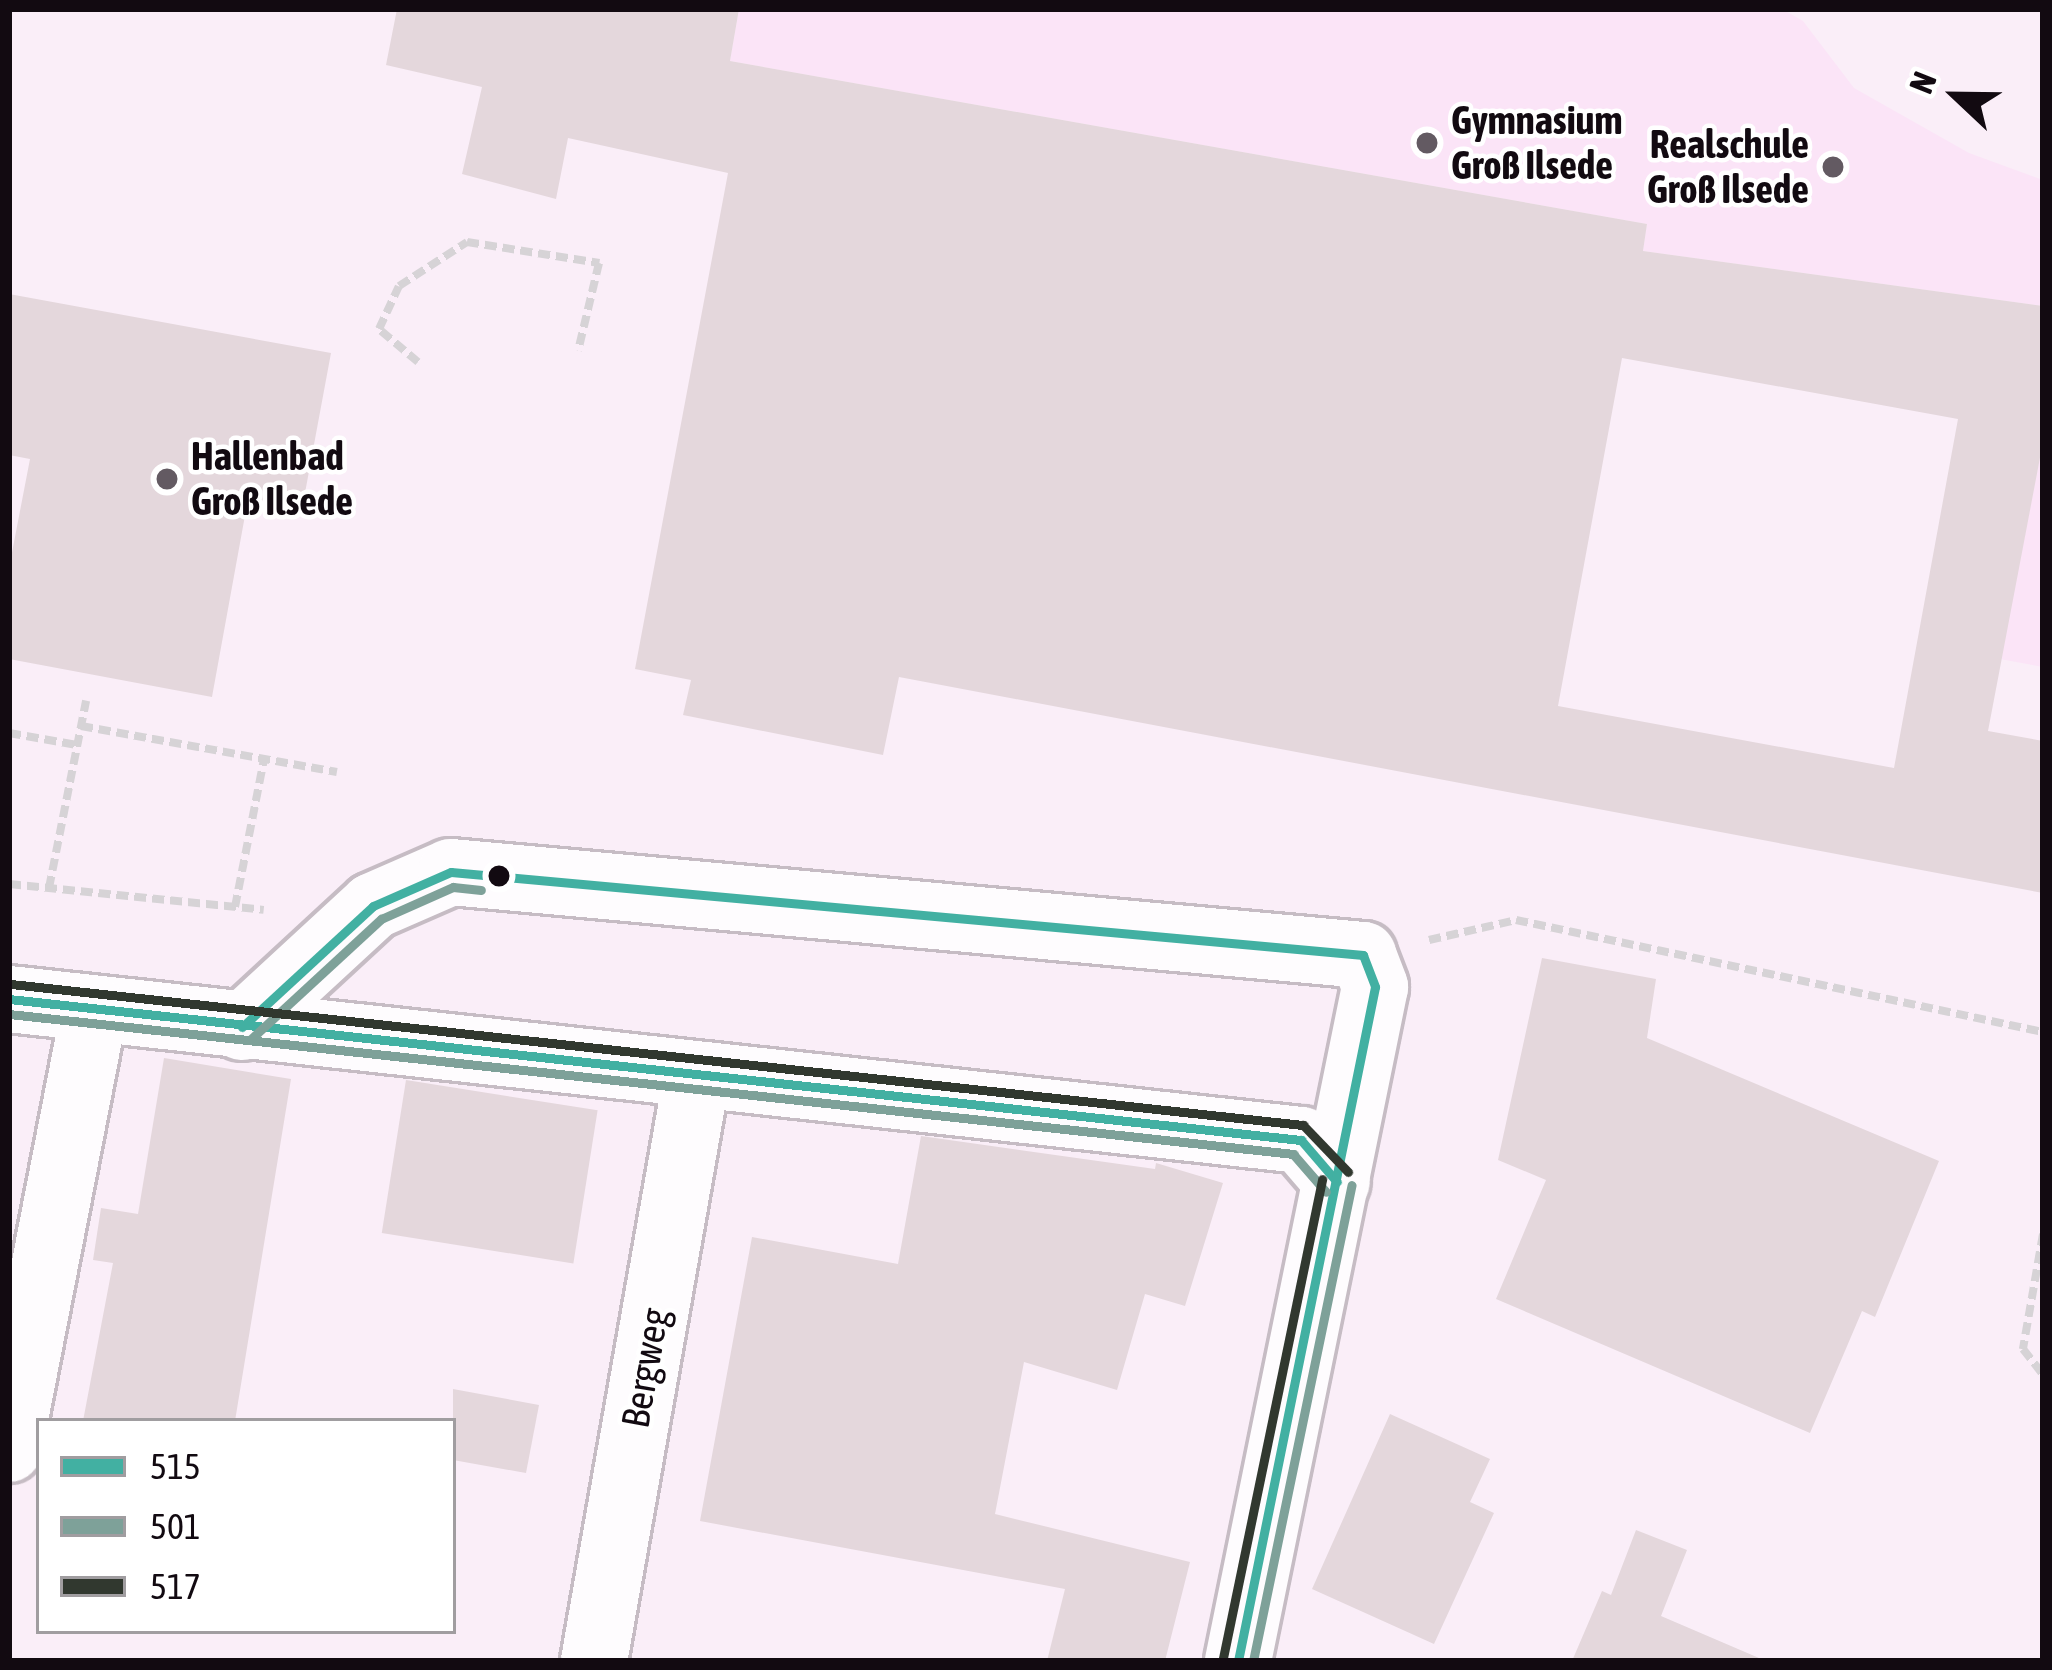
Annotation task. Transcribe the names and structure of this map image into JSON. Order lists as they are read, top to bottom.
{
  "streets": {
    "street": ["Bergweg"]
  },
  "places": ["Gymnasium Groß Ilsede", "Realschule Groß Ilsede", "Hallenbad Groß Ilsede"],
  "lines": ["transit line 515", "transit line 501", "transit line 517"],
  "legend": ["515", "501", "517"],
  "north": "left"
}
